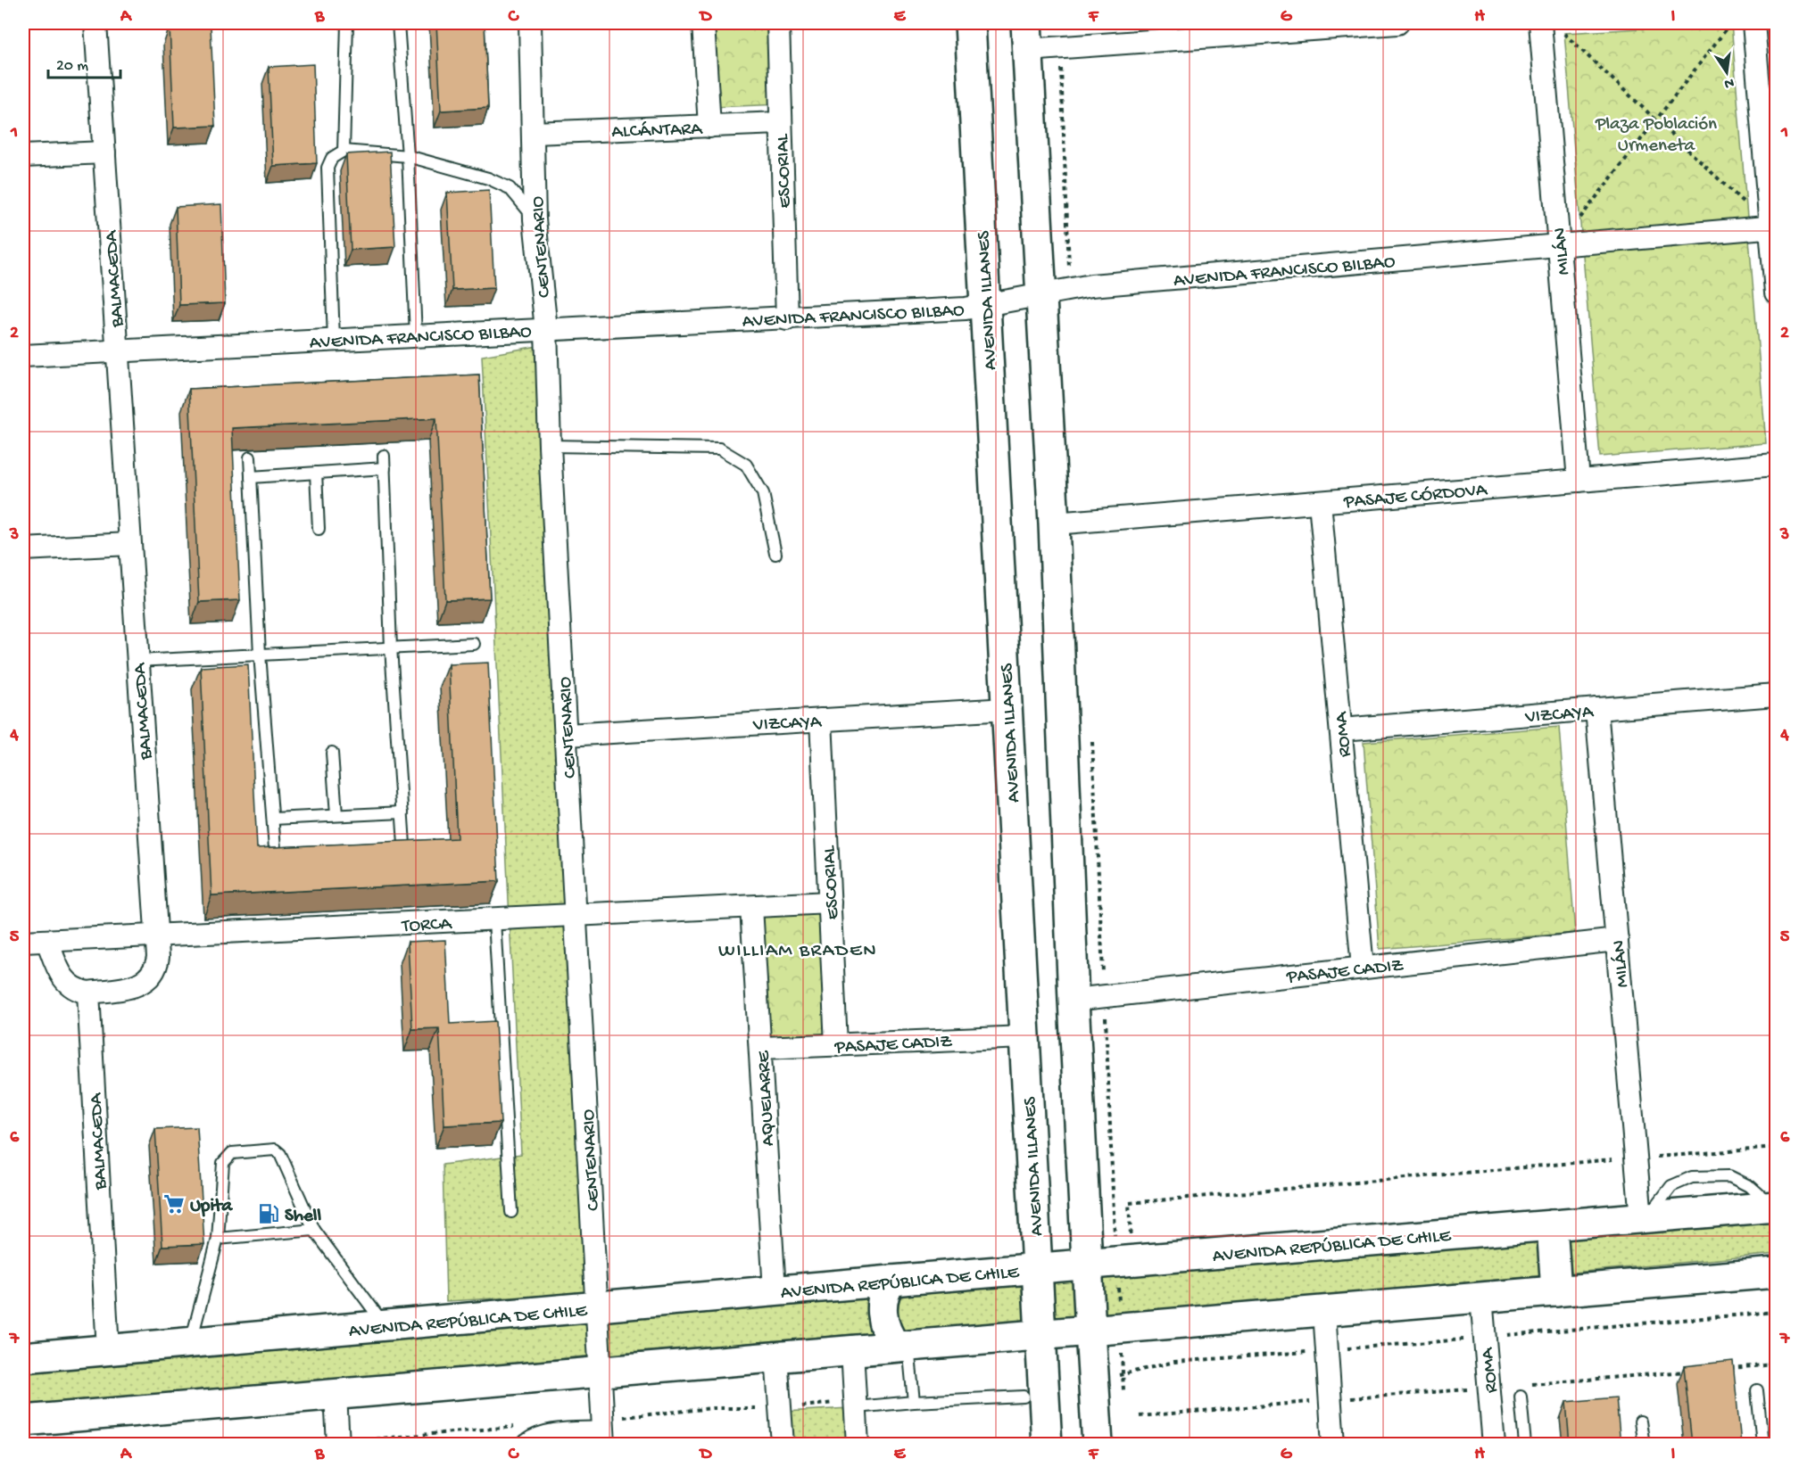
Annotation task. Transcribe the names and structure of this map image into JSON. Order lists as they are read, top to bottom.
{
  "streets": {
    "main road": ["AVENIDA ILLANES", "AVENIDA REPÚBLICA DE CHILE"],
    "street": [
      "ALCÁNTARA",
      "ESCORIAL",
      "CENTENARIO",
      "MILÁN",
      "AVENIDA FRANCISCO BILBAO",
      "BALMACEDA",
      "PASAJE CÓRDOVA",
      "VIZCAYA",
      "ROMA",
      "TORCA",
      "PASAJE CADIZ",
      "AQUELARRE"
    ]
  },
  "crossings": [
    ["ALCÁNTARA", "ESCORIAL"],
    ["ALCÁNTARA", "CENTENARIO"],
    ["ESCORIAL", "AVENIDA FRANCISCO BILBAO"],
    ["ESCORIAL", "VIZCAYA"],
    ["ESCORIAL", "TORCA"],
    ["ESCORIAL", "PASAJE CADIZ"],
    ["CENTENARIO", "AVENIDA FRANCISCO BILBAO"],
    ["CENTENARIO", "VIZCAYA"],
    ["CENTENARIO", "TORCA"],
    ["CENTENARIO", "AVENIDA REPÚBLICA DE CHILE"],
    ["MILÁN", "AVENIDA FRANCISCO BILBAO"],
    ["MILÁN", "PASAJE CÓRDOVA"],
    ["MILÁN", "VIZCAYA"],
    ["MILÁN", "PASAJE CADIZ"],
    ["MILÁN", "AVENIDA REPÚBLICA DE CHILE"],
    ["AVENIDA FRANCISCO BILBAO", "BALMACEDA"],
    ["AVENIDA FRANCISCO BILBAO", "AVENIDA ILLANES"],
    ["BALMACEDA", "TORCA"],
    ["BALMACEDA", "AVENIDA REPÚBLICA DE CHILE"],
    ["AVENIDA ILLANES", "VIZCAYA"],
    ["AVENIDA ILLANES", "PASAJE CADIZ"],
    ["AVENIDA ILLANES", "AVENIDA REPÚBLICA DE CHILE"],
    ["PASAJE CÓRDOVA", "ROMA"],
    ["VIZCAYA", "ROMA"],
    ["ROMA", "PASAJE CADIZ"],
    ["TORCA", "AQUELARRE"],
    ["PASAJE CADIZ", "AQUELARRE"],
    ["AQUELARRE", "AVENIDA REPÚBLICA DE CHILE"]
  ],
  "districts": ["WILLIAM BRADEN"],
  "parks": ["Plaza Población Urmeneta"],
  "places": {
    "supermarket": ["Upita"],
    "fuel station": ["Shell"]
  },
  "scale_bar": "20 m",
  "north": "bottom",
  "grid": {
    "columns": [
      "A",
      "B",
      "C",
      "D",
      "E",
      "F",
      "G",
      "H",
      "I"
    ],
    "rows": [
      "1",
      "2",
      "3",
      "4",
      "5",
      "6",
      "7"
    ]
  }
}
